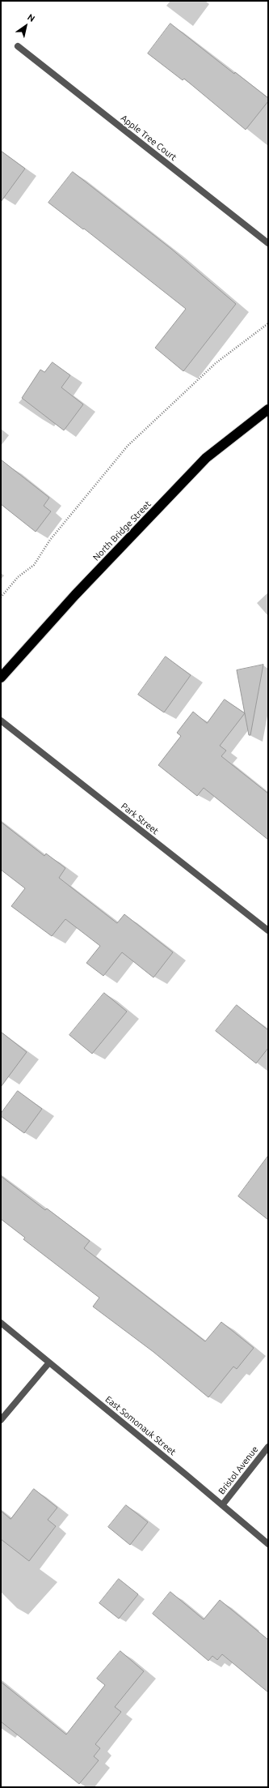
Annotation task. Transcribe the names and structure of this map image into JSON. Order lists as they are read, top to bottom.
{
  "streets": {
    "highway": ["North Bridge Street"],
    "street": [
      "Apple Tree Court",
      "Park Street",
      "East Somonauk Street",
      "Bristol Avenue"
    ]
  },
  "crossings": [
    ["East Somonauk Street", "Bristol Avenue"]
  ],
  "north": "top right"
}
